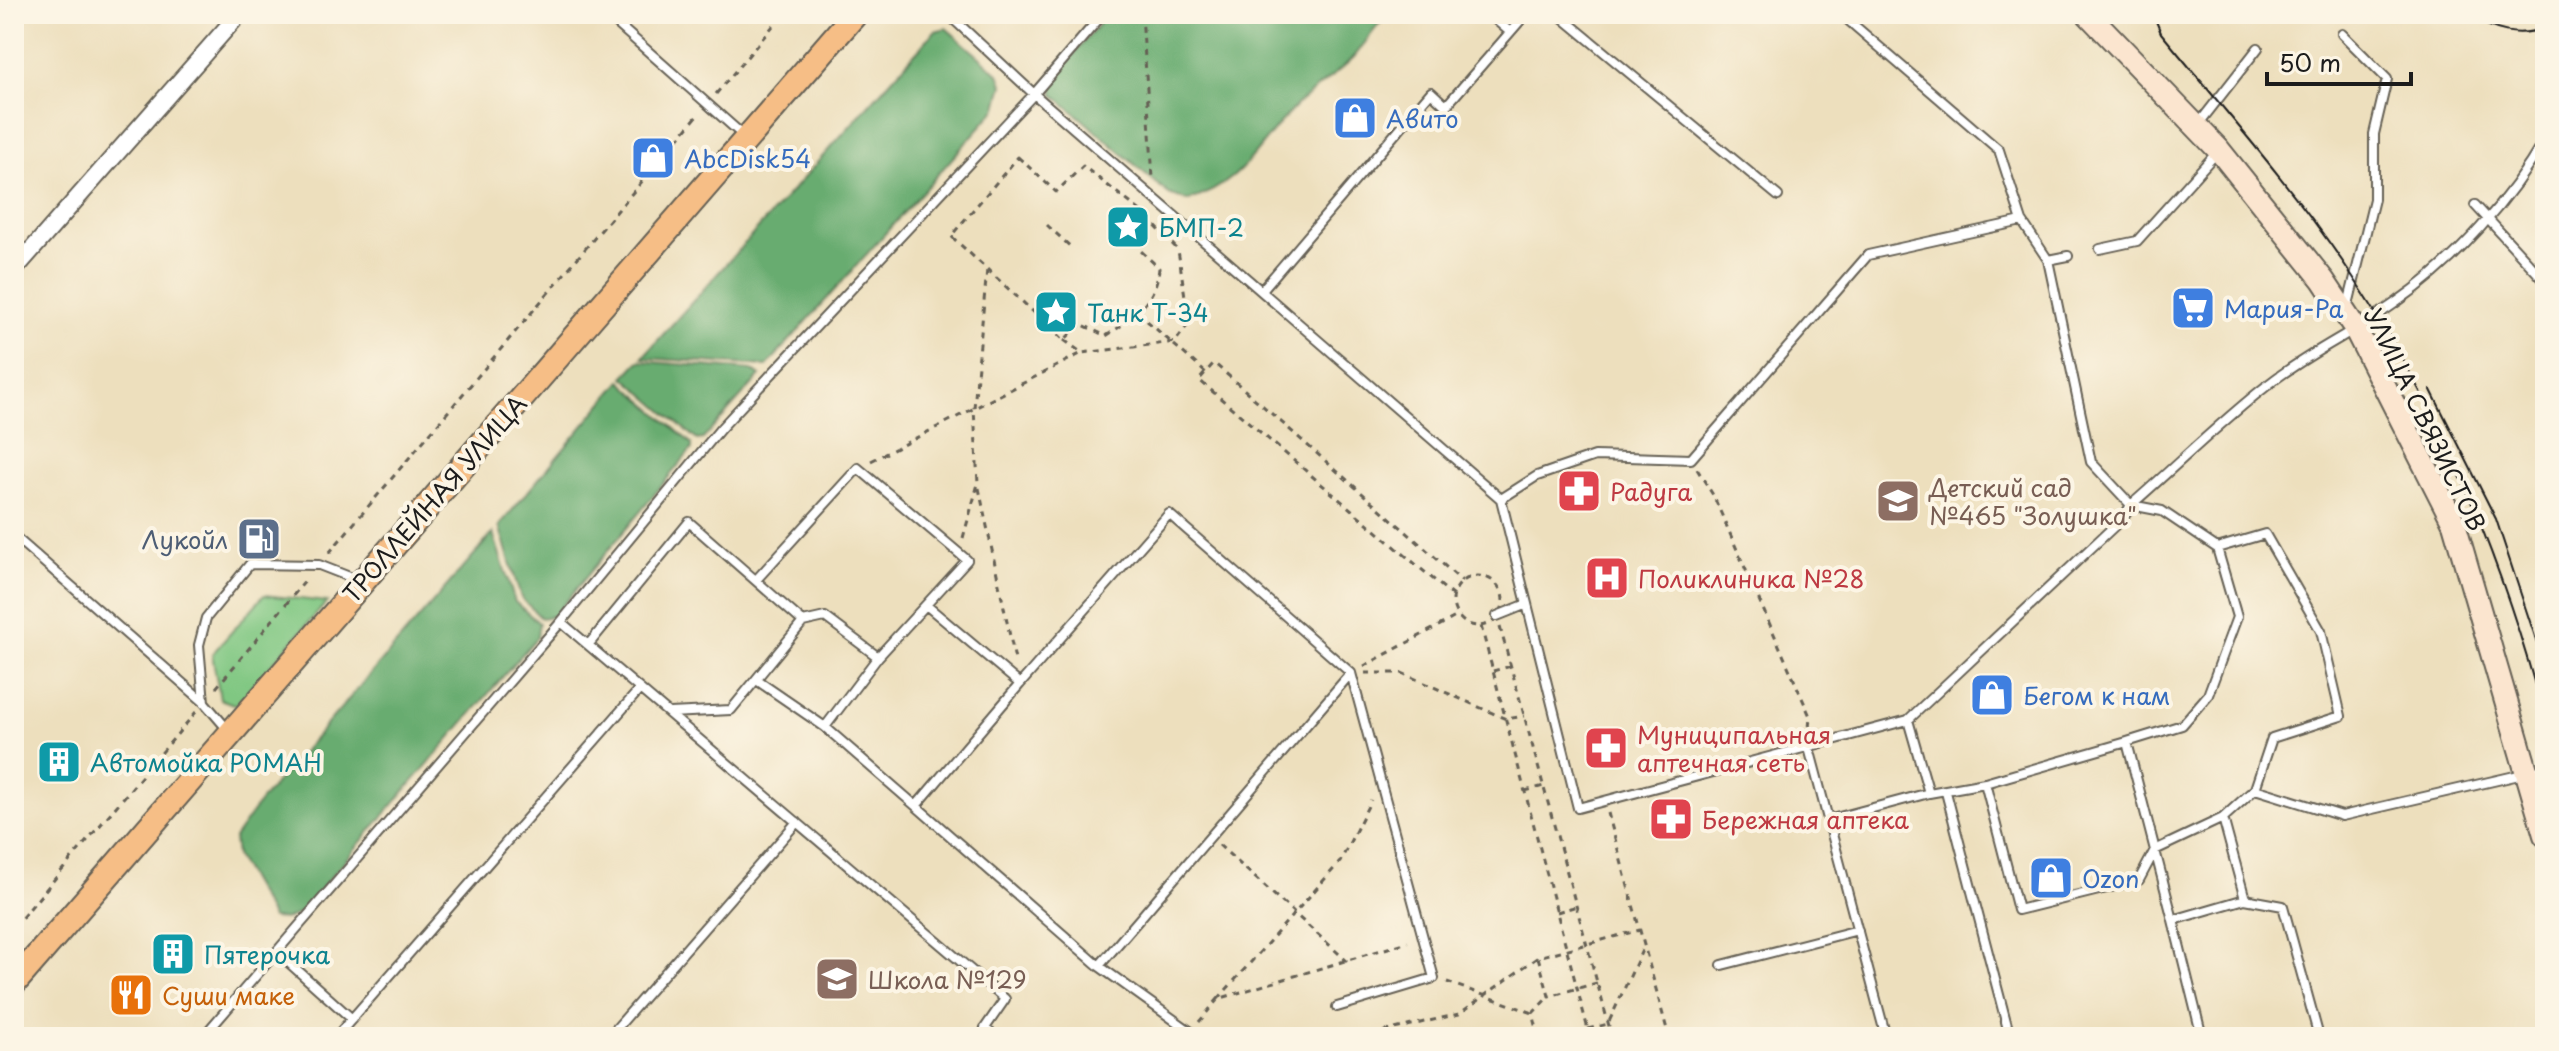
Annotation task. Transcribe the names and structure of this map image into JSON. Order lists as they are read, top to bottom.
{
  "streets": {
    "main road": ["УЛИЦА СВЯЗИСТОВ", "ТРОЛЛЕЙНАЯ УЛИЦА"]
  },
  "places": {
    "shop": [
      "Авито",
      "AbcDisk54",
      "Бегом к нам",
      "Ozon"
    ],
    "place": ["БМП-2", "Танк Т-34"],
    "supermarket": ["Мария-Ра"],
    "pharmacy": ["Радуга", "Муниципальная аптечная сеть", "Бережная аптека"],
    "school or university": ["Детский сад №465 \"Золушка\"", "Школа №129"],
    "fuel station": ["Лукойл"],
    "hospital": ["Поликлиника №28"],
    "building": ["Автомойка РОМАН", "Пятерочка"],
    "restaurant": ["Суши маке"]
  },
  "scale_bar": "50 m"
}
